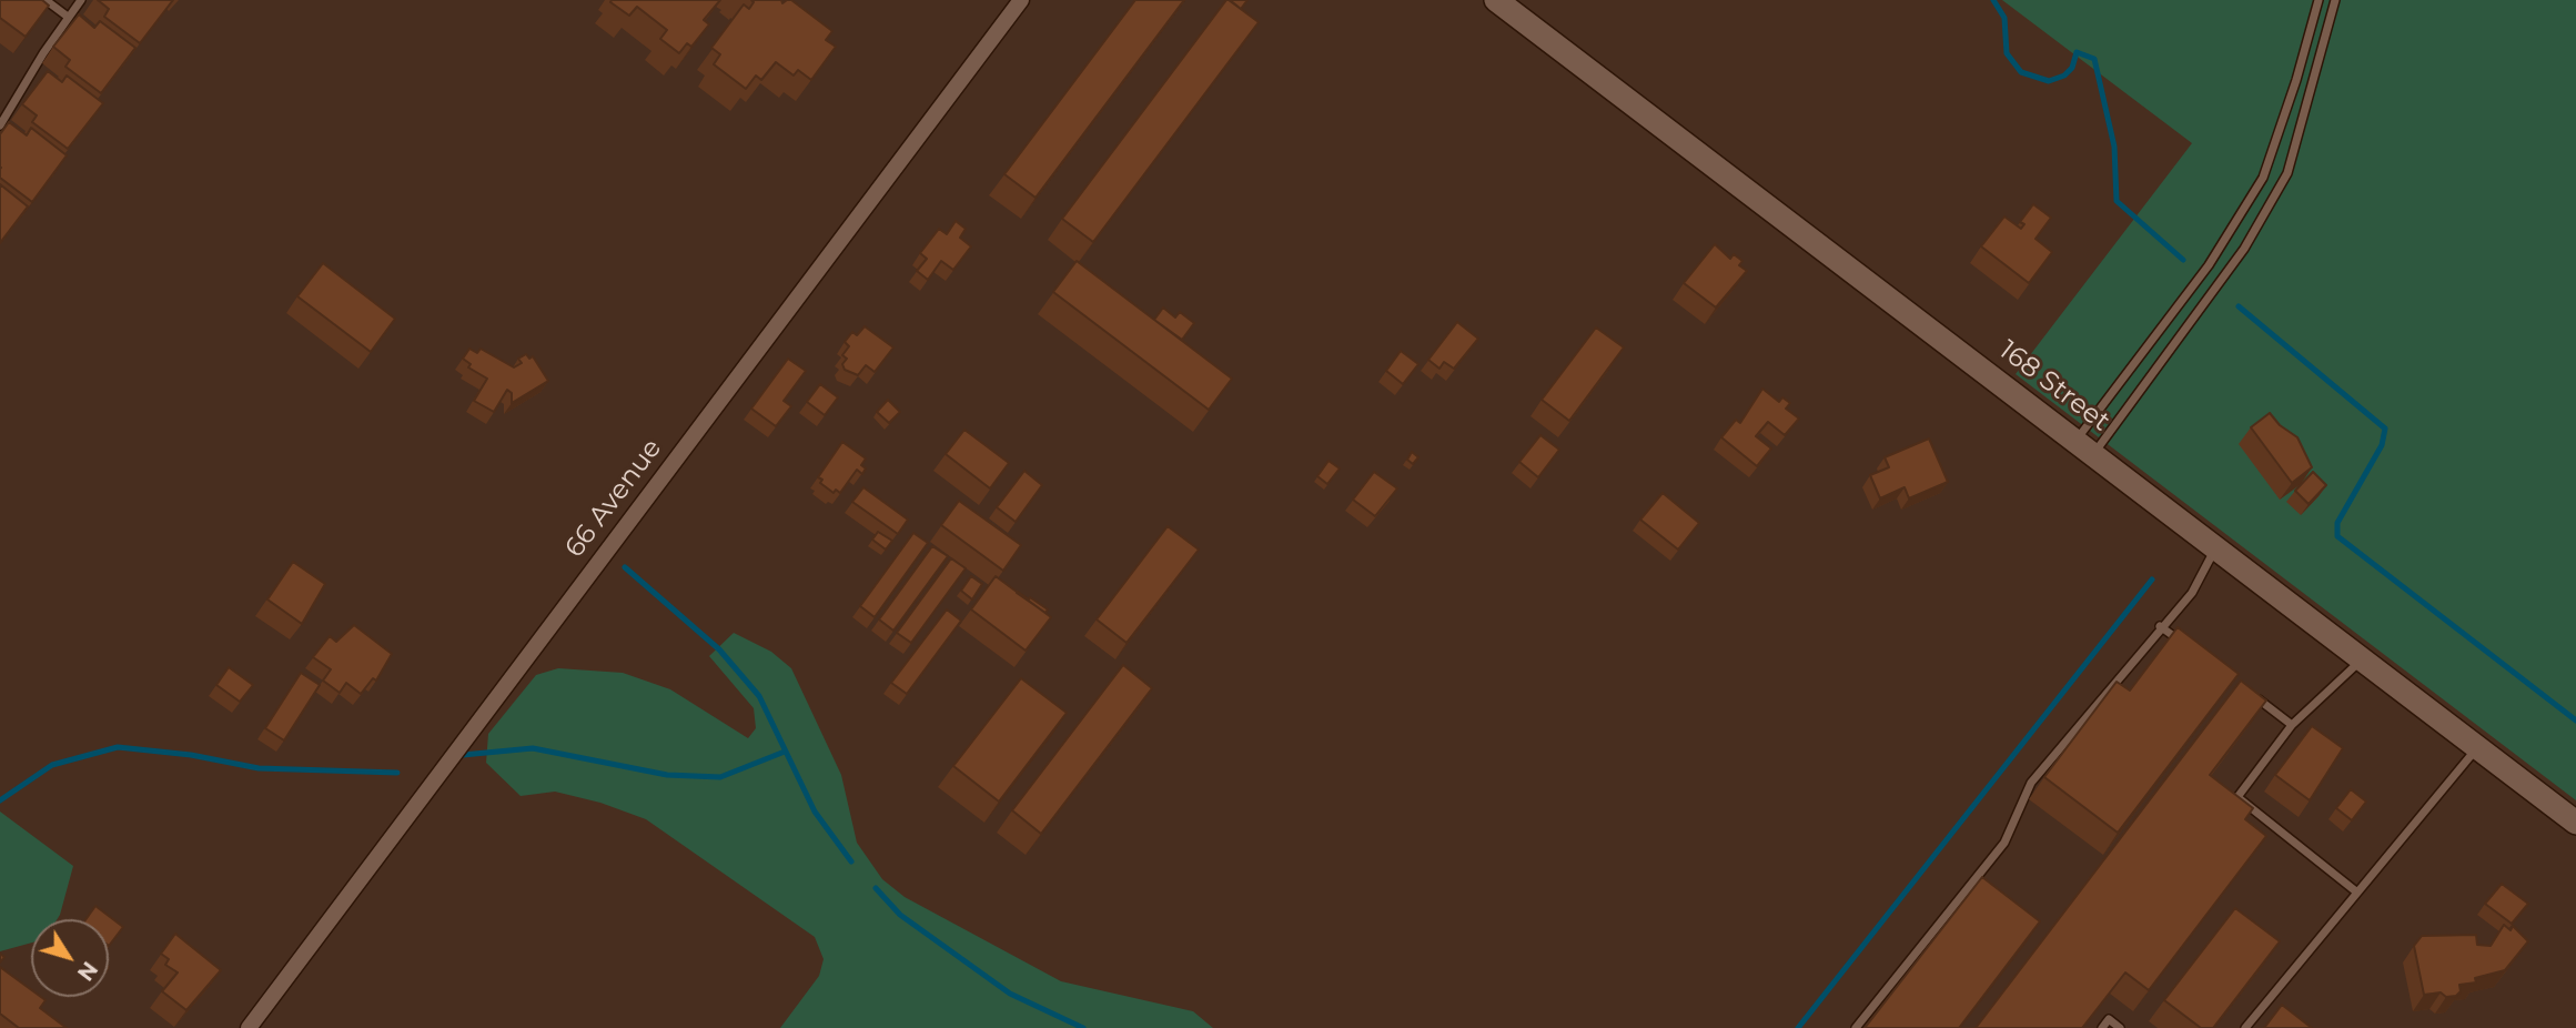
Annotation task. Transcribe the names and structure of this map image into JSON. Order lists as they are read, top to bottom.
{
  "streets": {
    "main road": ["168 Street"],
    "street": ["66 Avenue"]
  },
  "north": "bottom right"
}
